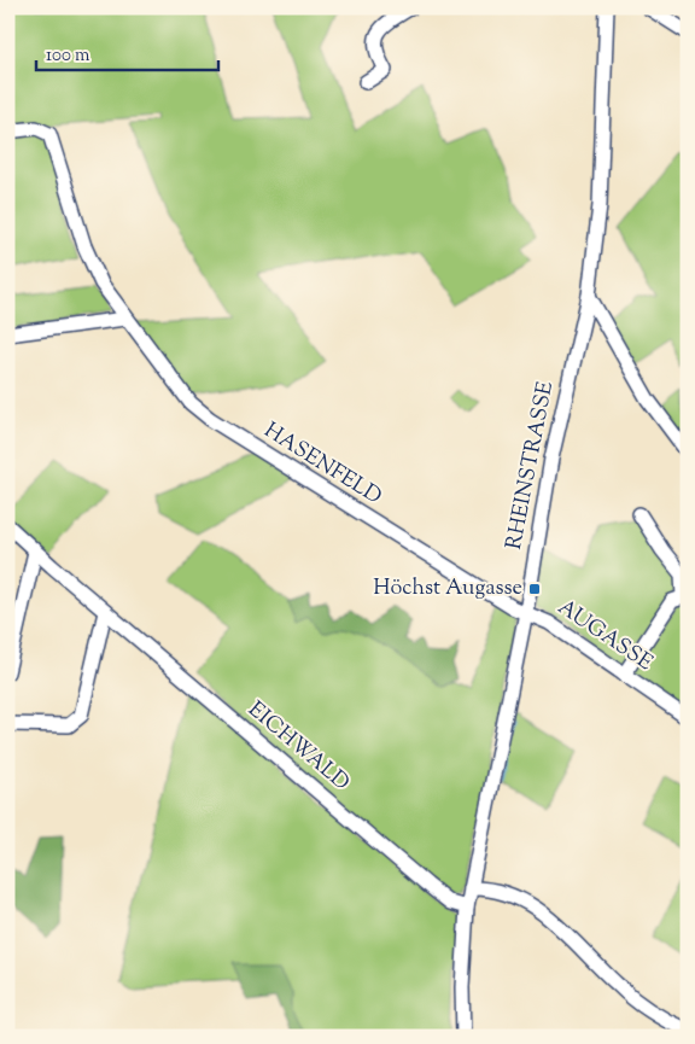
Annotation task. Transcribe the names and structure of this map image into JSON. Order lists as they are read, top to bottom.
{
  "streets": {
    "street": [
      "HASENFELD",
      "RHEINSTRASSE",
      "AUGASSE",
      "EICHWALD"
    ]
  },
  "crossings": [
    ["HASENFELD", "RHEINSTRASSE"],
    ["HASENFELD", "AUGASSE"],
    ["RHEINSTRASSE", "AUGASSE"],
    ["RHEINSTRASSE", "EICHWALD"]
  ],
  "places": {
    "transit": ["Höchst Augasse"]
  },
  "scale_bar": "100 m"
}
